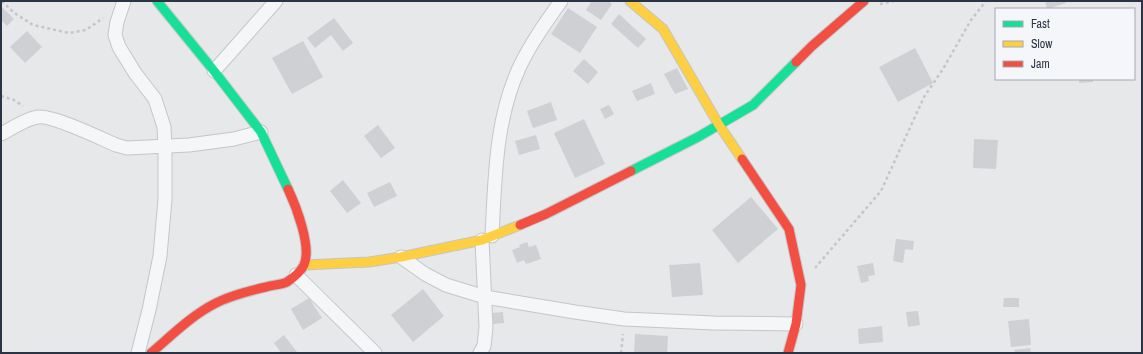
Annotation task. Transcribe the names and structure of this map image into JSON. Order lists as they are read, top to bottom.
{
  "legend": ["Fast", "Slow", "Jam"]
}
